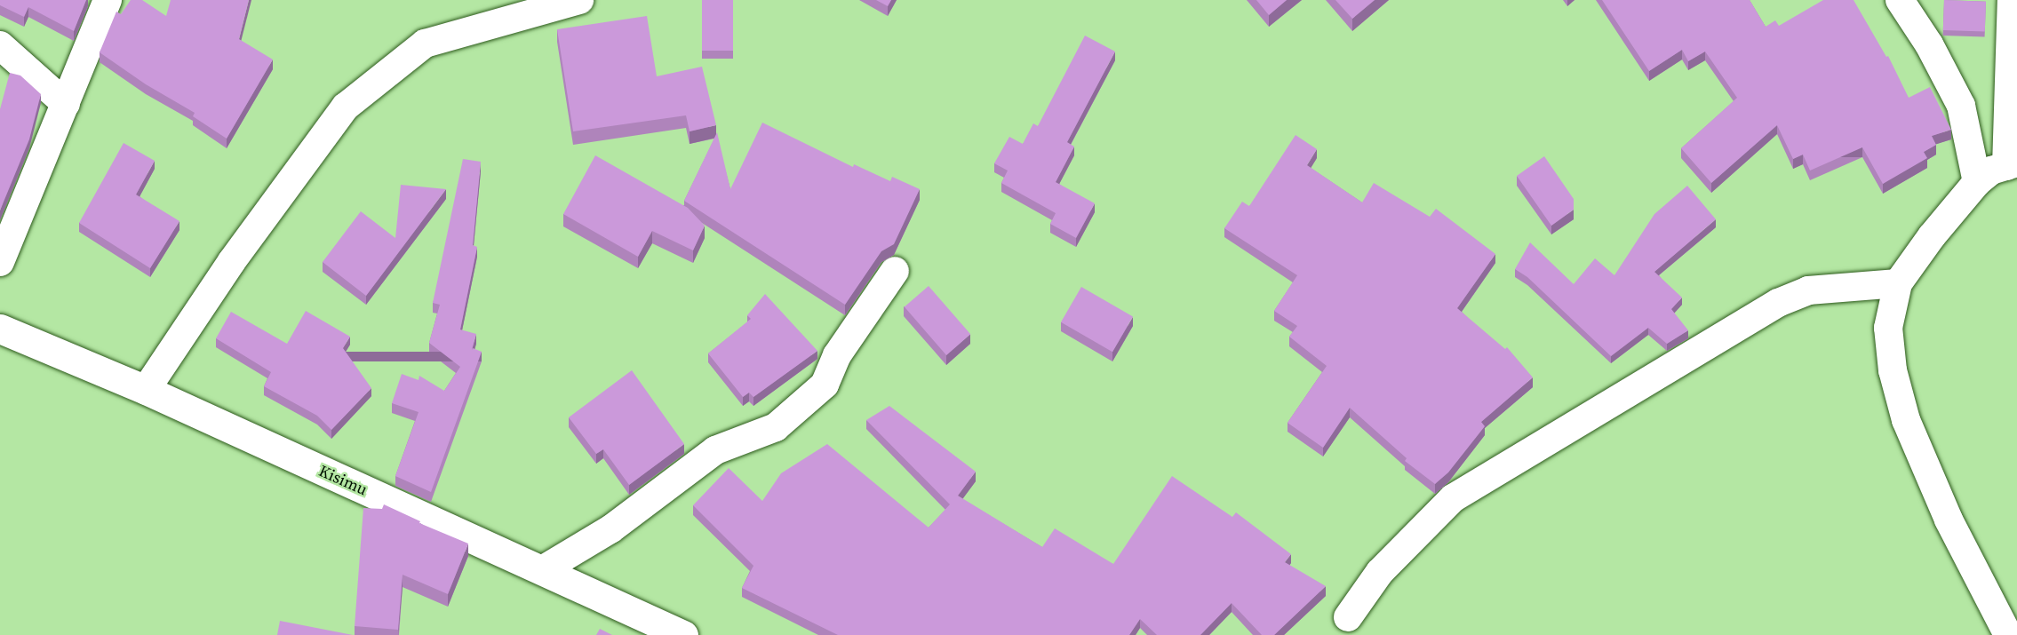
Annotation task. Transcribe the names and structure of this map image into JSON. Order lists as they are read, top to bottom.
{
  "streets": {
    "street": ["Kisimu"]
  }
}
